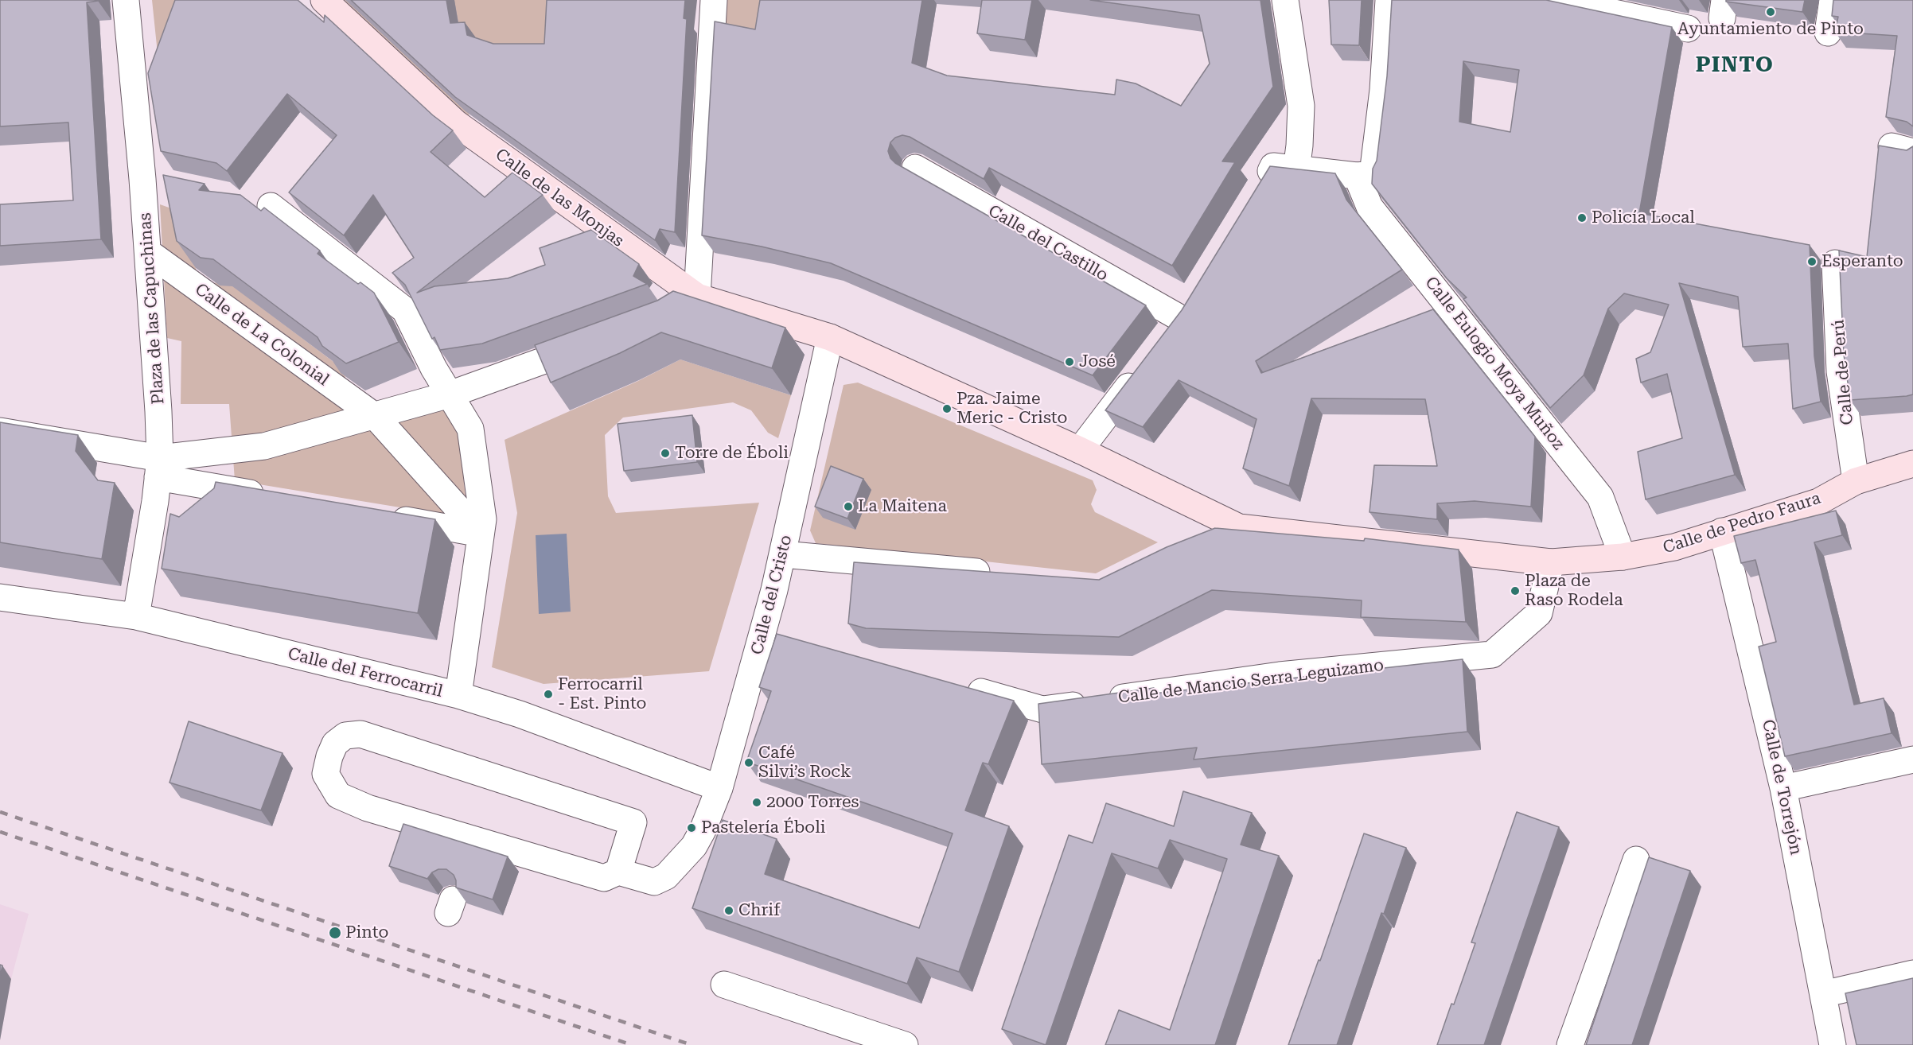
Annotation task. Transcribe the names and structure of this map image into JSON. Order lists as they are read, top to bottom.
{
  "streets": {
    "street": [
      "Calle de las Monjas",
      "Calle del Castillo",
      "Plaza de las Capuchinas",
      "Calle de La Colonial",
      "Calle Eulogio Moya Muñoz",
      "Calle de Perú",
      "Calle de Pedro Faura",
      "Calle del Cristo",
      "Calle del Ferrocarril",
      "Calle de Mancio Serra Leguizamo",
      "Calle de Torrejón"
    ]
  },
  "crossings": [
    ["Calle de las Monjas", "Calle de Pedro Faura"],
    ["Calle de las Monjas", "Calle del Cristo"],
    ["Plaza de las Capuchinas", "Calle de La Colonial"],
    ["Plaza de las Capuchinas", "Calle del Ferrocarril"],
    ["Calle Eulogio Moya Muñoz", "Calle de Pedro Faura"],
    ["Calle de Perú", "Calle de Pedro Faura"],
    ["Calle de Pedro Faura", "Calle de Mancio Serra Leguizamo"],
    ["Calle de Pedro Faura", "Calle de Torrejón"],
    ["Calle del Cristo", "Calle del Ferrocarril"]
  ],
  "districts": ["PINTO"],
  "places": [
    "Ayuntamiento de Pinto",
    "Policía Local",
    "Esperanto",
    "José",
    "Pza. Jaime Meric - Cristo",
    "Torre de Éboli",
    "La Maitena",
    "Plaza de Raso Rodela",
    "Ferrocarril - Est. Pinto",
    "Café Silvi’s Rock",
    "2000 Torres",
    "Pastelería Éboli",
    "Chrif",
    "Pinto"
  ]
}
